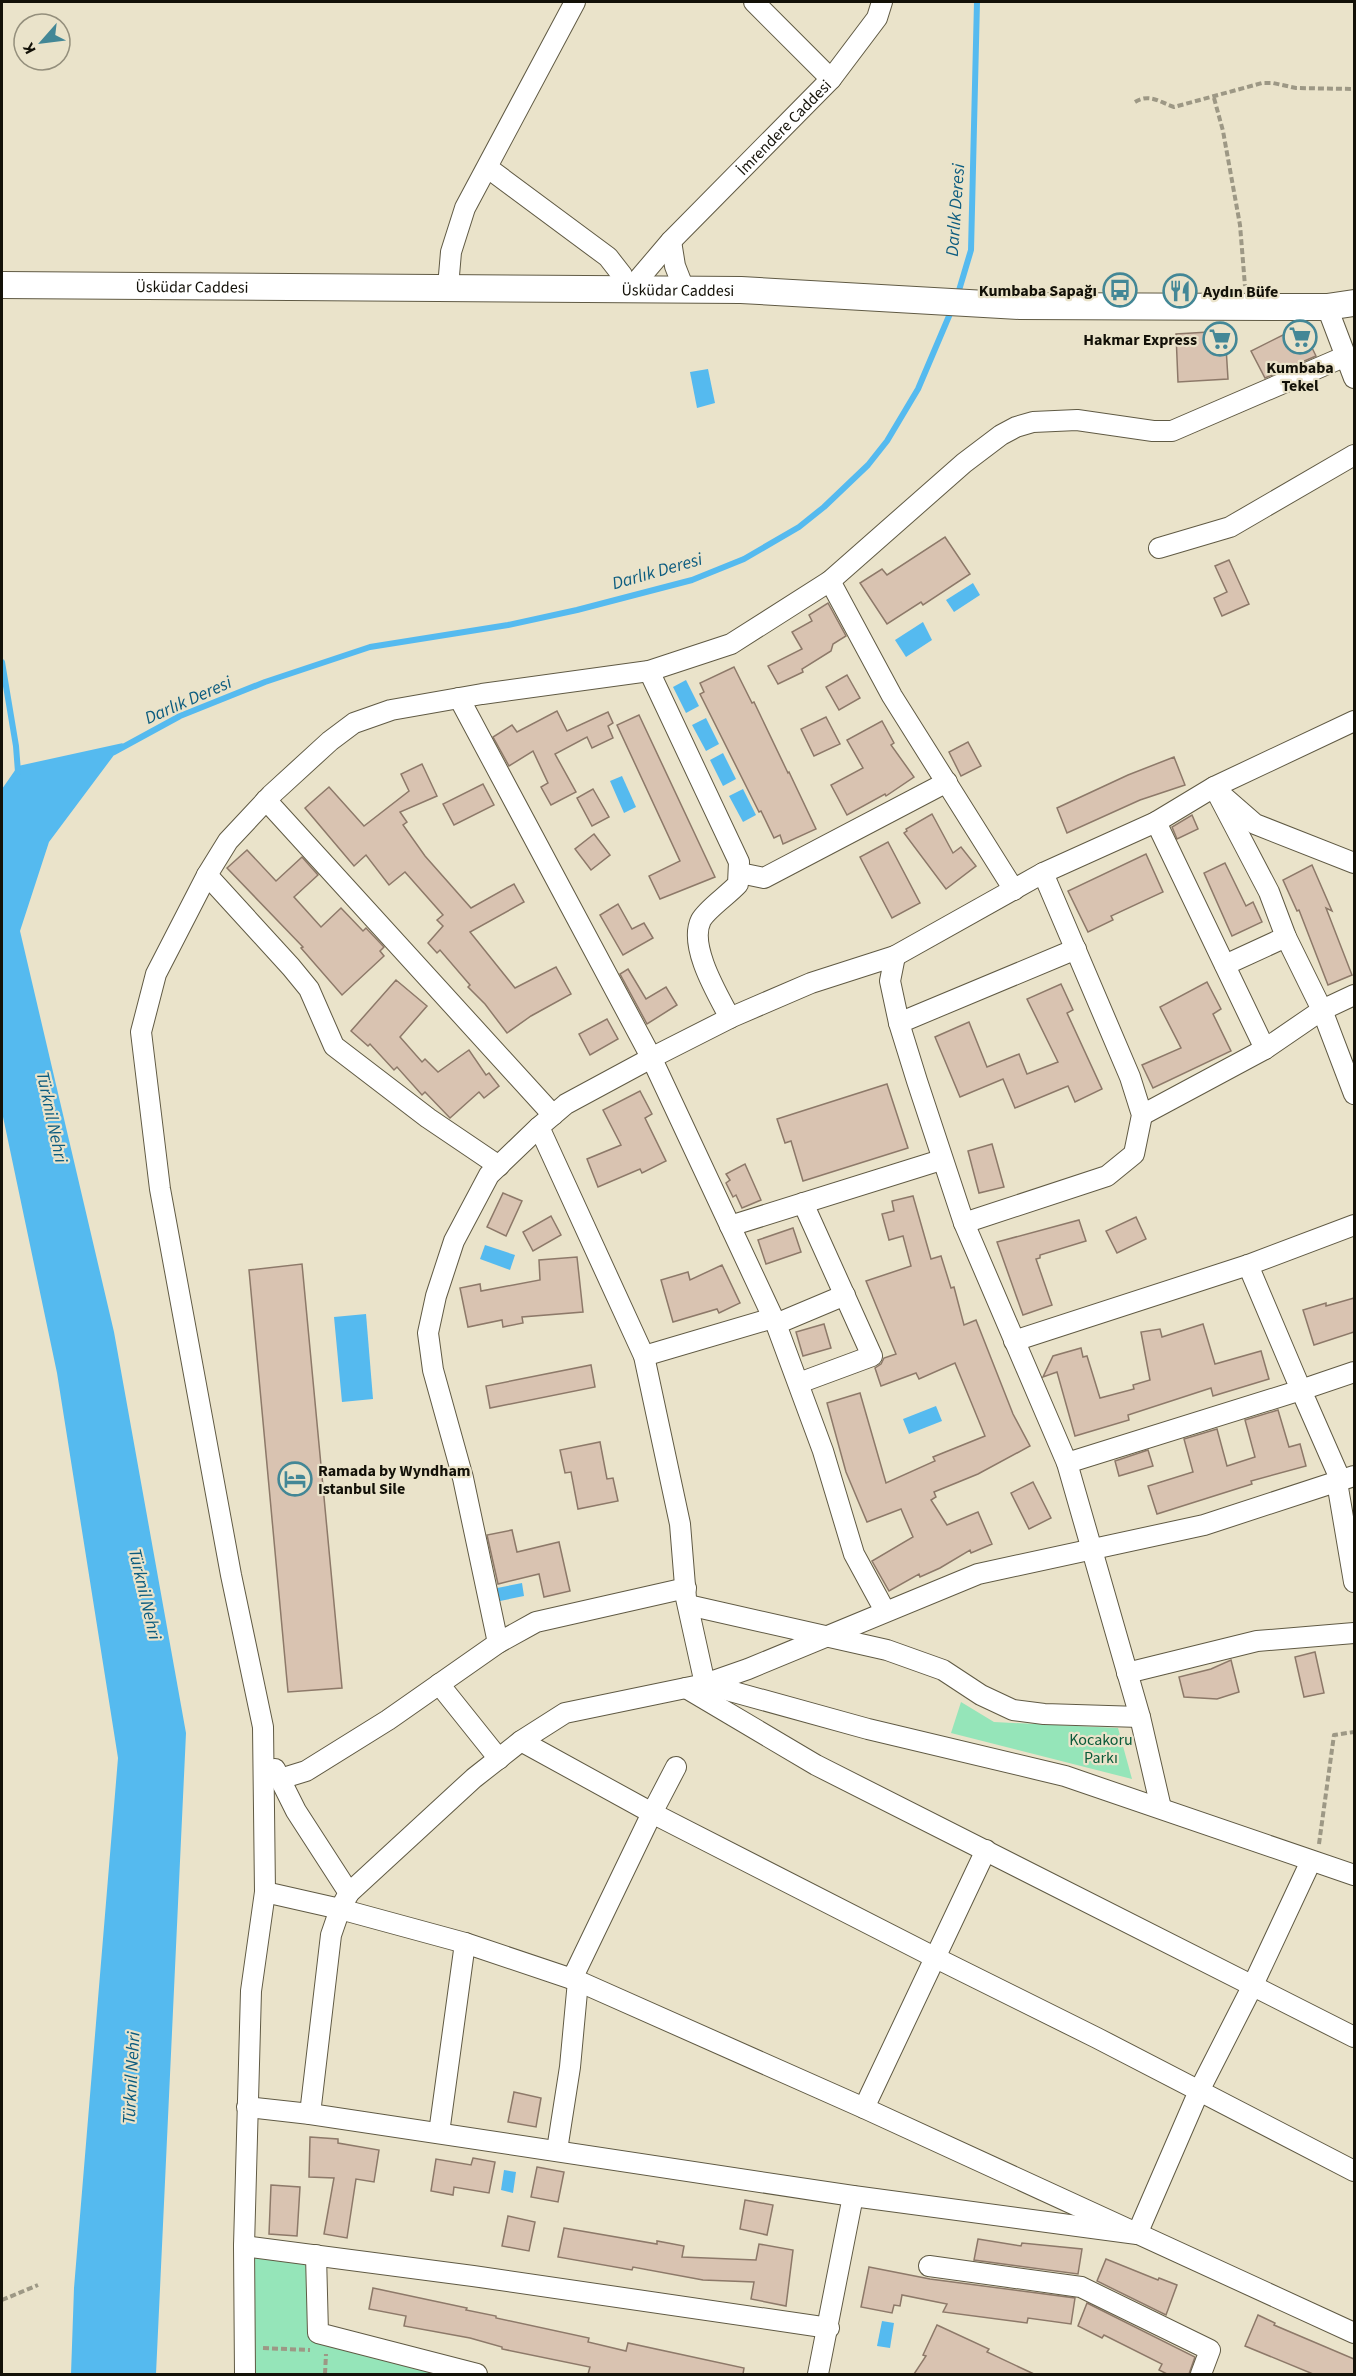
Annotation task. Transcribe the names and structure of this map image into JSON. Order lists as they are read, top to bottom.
{
  "streets": {
    "main road": ["Üsküdar Caddesi"],
    "street": ["İmrendere Caddesi"]
  },
  "crossings": [
    ["İmrendere Caddesi", "Üsküdar Caddesi"]
  ],
  "water": ["Darlık Deresi", "Türknil Nehri"],
  "parks": ["Kocakoru Parkı"],
  "places": {
    "bus stop": ["Kumbaba Sapağı"],
    "restaurant": ["Aydın Büfe"],
    "supermarket": ["Kumbaba Tekel", "Hakmar Express"],
    "hotel": ["Ramada by Wyndham Istanbul Sile"]
  },
  "north": "bottom left"
}
